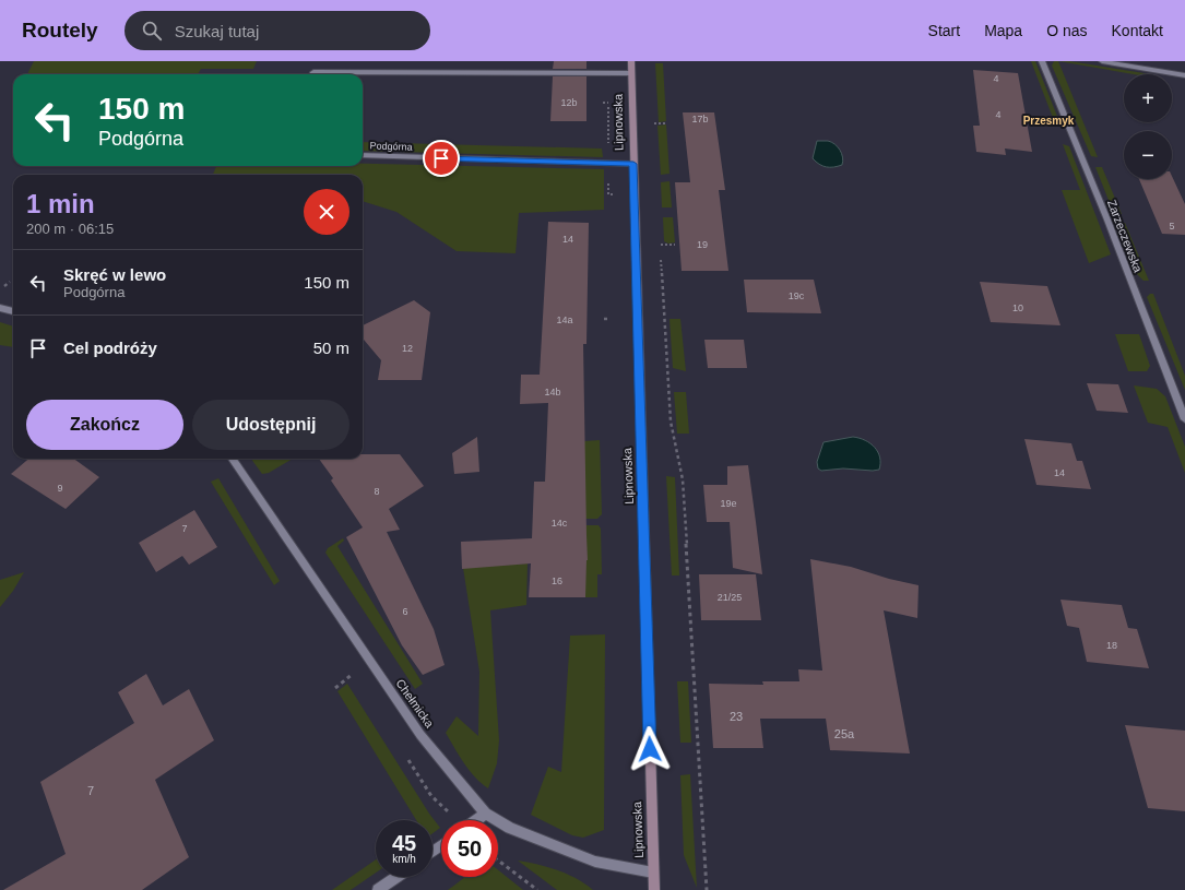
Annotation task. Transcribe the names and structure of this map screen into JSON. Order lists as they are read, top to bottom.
{
  "streets": {
    "main road": ["Lipnowska"],
    "street": ["Podgórna", "Zarzeczewska", "Chełmicka"]
  },
  "crossings": [
    ["Lipnowska", "Podgórna"],
    ["Lipnowska", "Chełmicka"]
  ],
  "districts": ["Przesmyk"],
  "house_numbers": [
    "4",
    "12b",
    "4",
    "17b",
    "5",
    "14",
    "19",
    "19c",
    "10",
    "14a",
    "12",
    "14b",
    "14",
    "9",
    "8",
    "19e",
    "14c",
    "7",
    "16",
    "21/25",
    "6",
    "18",
    "23",
    "25a",
    "7"
  ],
  "page": {
    "header": "Routely",
    "search": "Szukaj tutaj",
    "nav": [
      "Start",
      "Mapa",
      "O nas",
      "Kontakt"
    ],
    "map_buttons": ["+", "−"],
    "turn": ["150 m", "Podgórna"],
    "heading": ["1 min", "200 m · 06:15"],
    "list": [
      {
        "name": "Skręć w lewo",
        "note": "Podgórna",
        "value": "150 m"
      },
      {
        "name": "Cel podróży",
        "value": "50 m"
      }
    ],
    "buttons": ["Zakończ", "Udostępnij"],
    "speed": "45 km/h",
    "limit": "50"
  }
}
